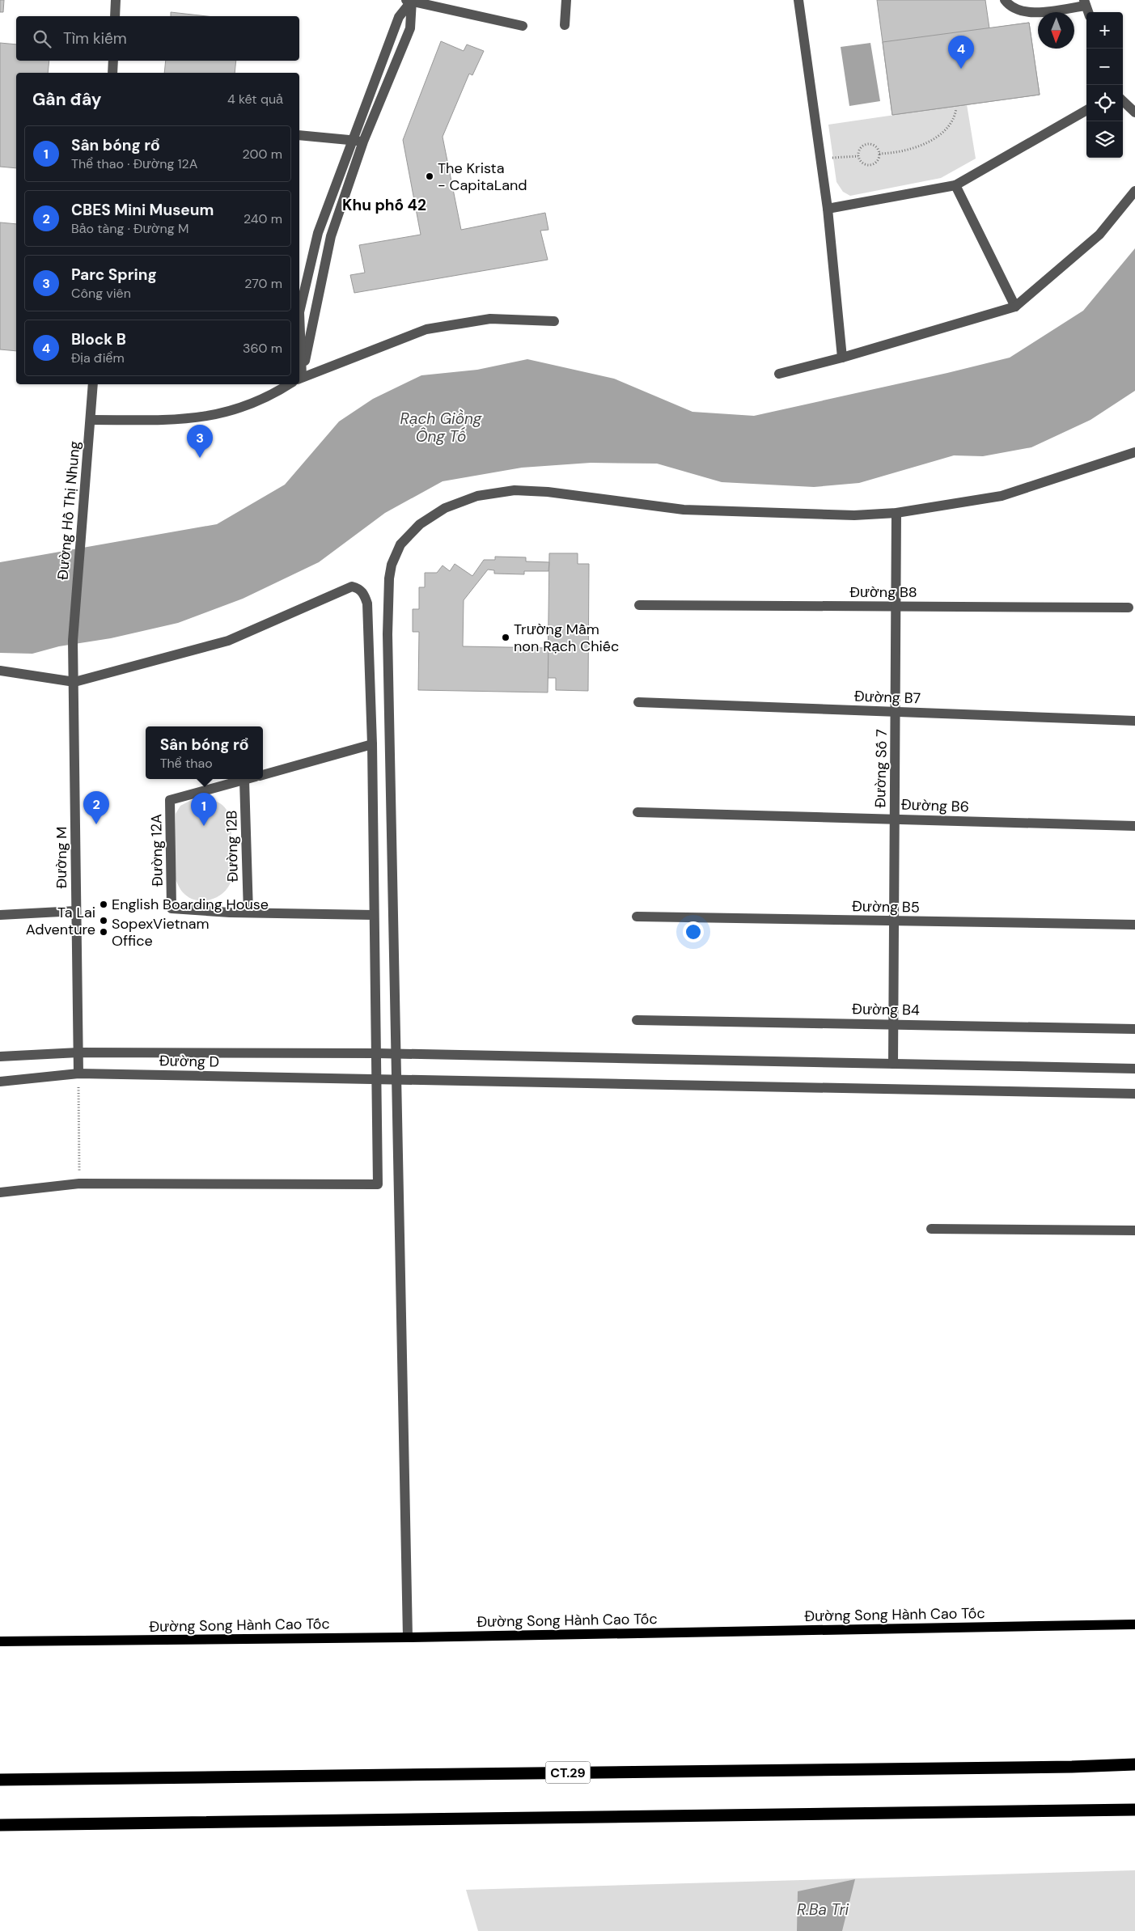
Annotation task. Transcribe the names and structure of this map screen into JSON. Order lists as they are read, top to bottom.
{
  "streets": {
    "highway": ["CT.29"],
    "main road": ["Đường Song Hành Cao Tốc"],
    "street": [
      "Đường Hồ Thị Nhung",
      "Đường B8",
      "Đường B7",
      "Đường Số 7",
      "Đường B6",
      "Đường 12B",
      "Đường 12A",
      "Đường M",
      "Đường B5",
      "Đường B4",
      "Đường D"
    ]
  },
  "crossings": [
    ["Đường Hồ Thị Nhung", "Đường M"],
    ["Đường B8", "Đường Số 7"],
    ["Đường B7", "Đường Số 7"],
    ["Đường Số 7", "Đường B6"],
    ["Đường Số 7", "Đường B5"],
    ["Đường Số 7", "Đường B4"],
    ["Đường Số 7", "Đường D"],
    ["Đường 12B", "Đường 12A"],
    ["Đường M", "Đường D"]
  ],
  "districts": ["Khu phố 42"],
  "water": ["Rạch Giồng Ông Tố", "R.Ba Tri"],
  "places": [
    "The Krista - CapitaLand",
    "Trường Mầm non Rạch Chiếc",
    "English Boarding House",
    "Ta Lai Adventure",
    "SopexVietnam Office"
  ],
  "north": "bottom",
  "page": {
    "map_buttons": ["+", "−"],
    "search": "Tìm kiếm",
    "pins": [
      "4",
      "3",
      "2",
      "1"
    ],
    "heading": ["Gần đây", "4 kết quả"],
    "list": [
      {
        "mark": "1",
        "name": "Sân bóng rổ",
        "note": "Thể thao · Đường 12A",
        "value": "200 m"
      },
      {
        "mark": "2",
        "name": "CBES Mini Museum",
        "note": "Bảo tàng · Đường M",
        "value": "240 m"
      },
      {
        "mark": "3",
        "name": "Parc Spring",
        "note": "Công viên",
        "value": "270 m"
      },
      {
        "mark": "4",
        "name": "Block B",
        "note": "Địa điểm",
        "value": "360 m"
      }
    ],
    "popup": ["Sân bóng rổ", "Thể thao"]
  }
}
